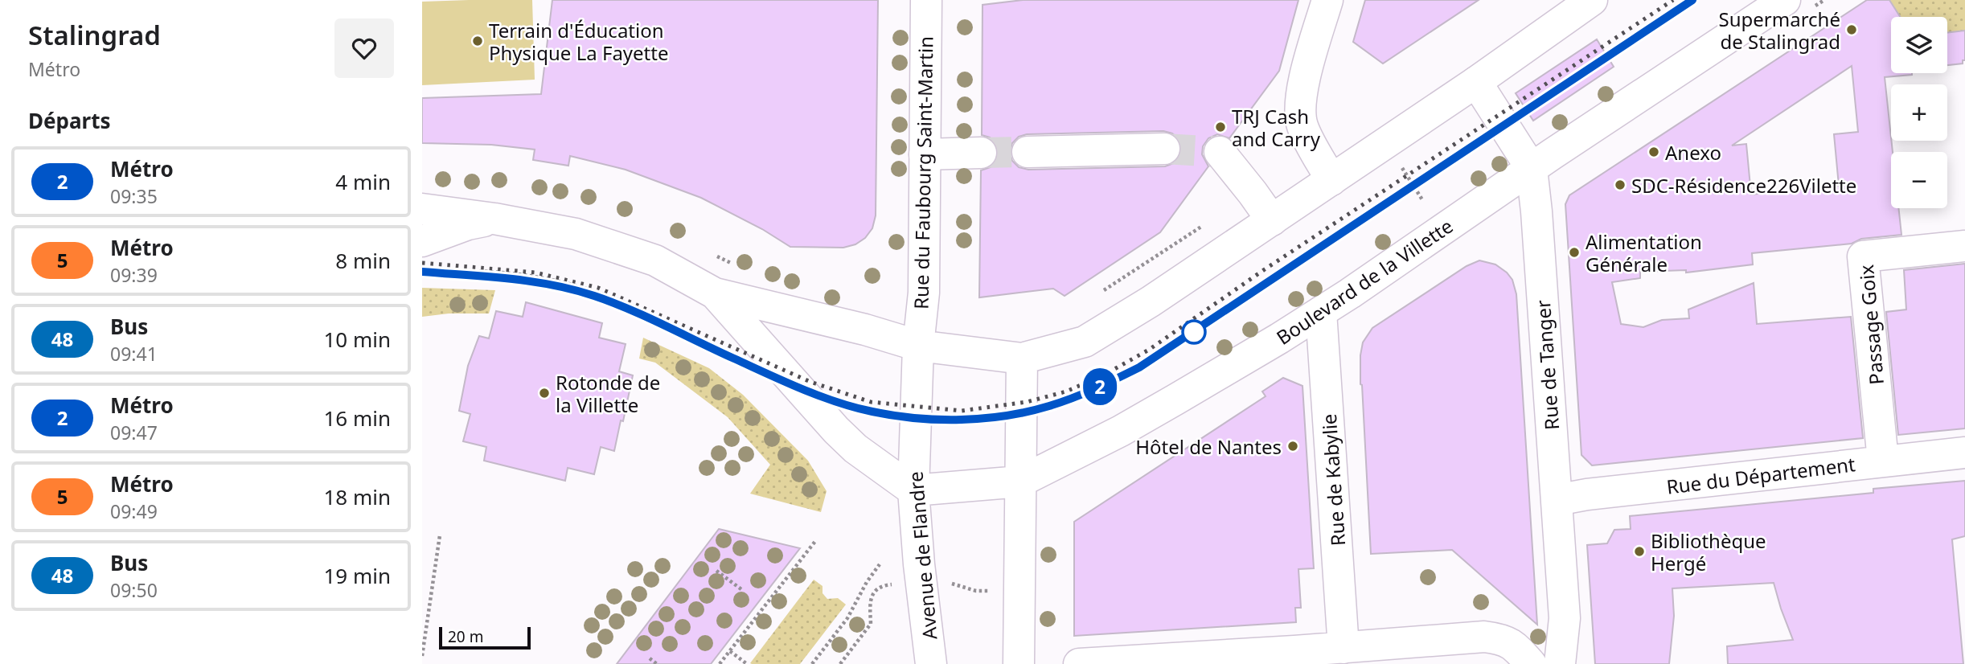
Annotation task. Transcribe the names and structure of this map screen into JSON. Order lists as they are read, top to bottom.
{
  "streets": {
    "main road": [
      "Rue du Faubourg Saint-Martin",
      "Boulevard de la Villette",
      "Passage Goix",
      "Rue de Tanger",
      "Rue du Département",
      "Rue de Kabylie",
      "Avenue de Flandre"
    ]
  },
  "crossings": [
    ["Rue du Faubourg Saint-Martin", "Avenue de Flandre"],
    ["Boulevard de la Villette", "Rue de Tanger"],
    ["Boulevard de la Villette", "Rue de Kabylie"],
    ["Boulevard de la Villette", "Avenue de Flandre"],
    ["Passage Goix", "Rue du Département"],
    ["Rue de Tanger", "Rue du Département"]
  ],
  "places": [
    "Supermarché de Stalingrad",
    "Terrain d'Éducation Physique La Fayette",
    "TRJ Cash and Carry",
    "Anexo",
    "SDC-Résidence226Vilette",
    "Alimentation Générale",
    "Rotonde de la Villette",
    "Hôtel de Nantes",
    "Bibliothèque Hergé"
  ],
  "lines": ["metro line 2"],
  "scale_bar": "20 m",
  "page": {
    "heading": [
      ["Stalingrad", "Métro"],
      "Départs"
    ],
    "on_map": "2",
    "map_buttons": ["+", "−"],
    "list": [
      {
        "mark": "2",
        "name": "Métro",
        "note": "09:35",
        "value": "4 min"
      },
      {
        "mark": "5",
        "name": "Métro",
        "note": "09:39",
        "value": "8 min"
      },
      {
        "mark": "48",
        "name": "Bus",
        "note": "09:41",
        "value": "10 min"
      },
      {
        "mark": "2",
        "name": "Métro",
        "note": "09:47",
        "value": "16 min"
      },
      {
        "mark": "5",
        "name": "Métro",
        "note": "09:49",
        "value": "18 min"
      },
      {
        "mark": "48",
        "name": "Bus",
        "note": "09:50",
        "value": "19 min"
      }
    ],
    "scale": "20 m"
  }
}
